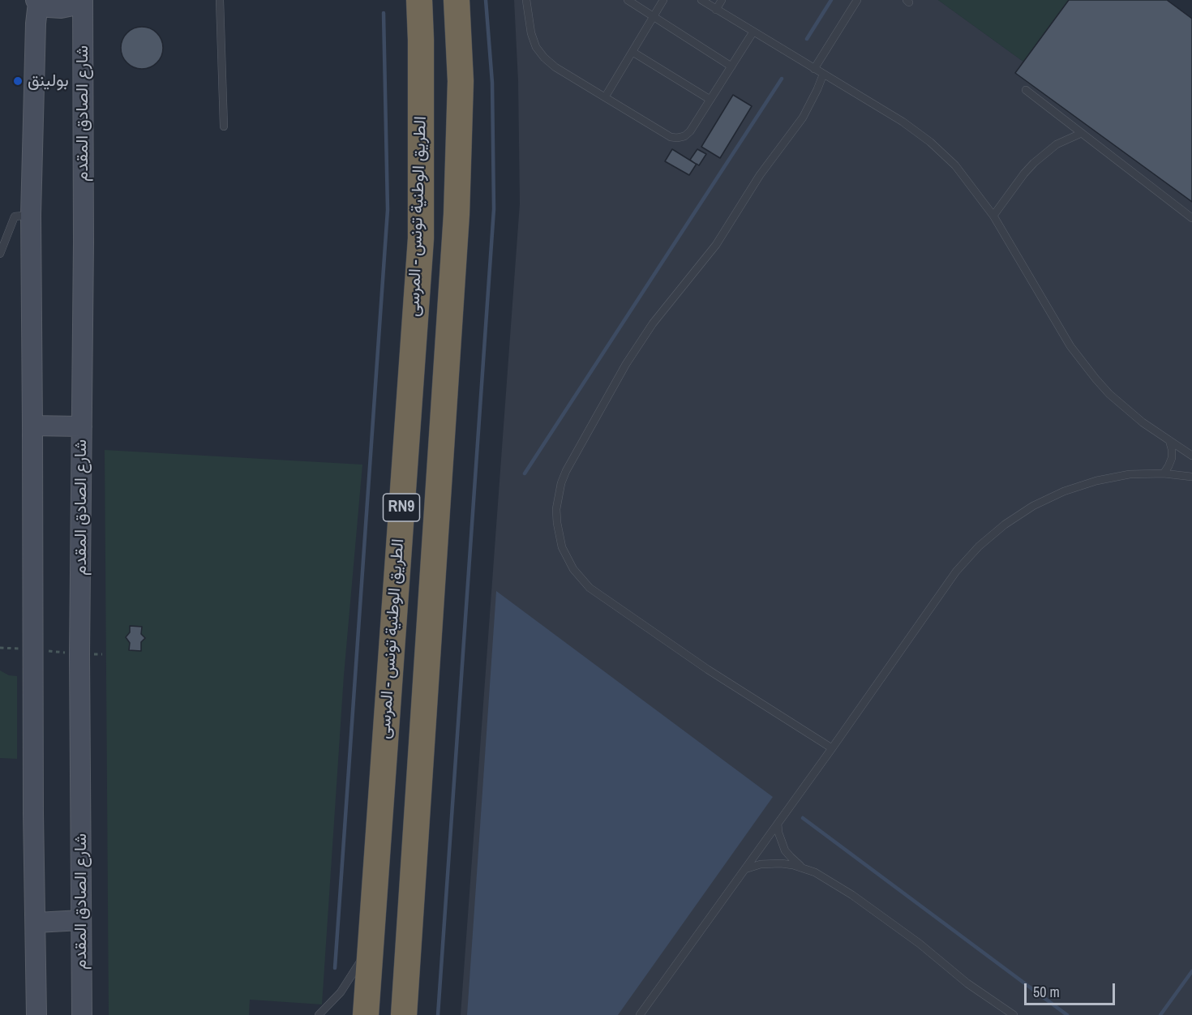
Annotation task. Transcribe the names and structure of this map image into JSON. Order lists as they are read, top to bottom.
{
  "streets": {
    "highway": ["الطريق الوطنية تونس - المرسى", "RN9"],
    "main road": ["شارع الصادق المقدم"]
  },
  "places": ["بولينق"],
  "scale_bar": "50 m"
}
